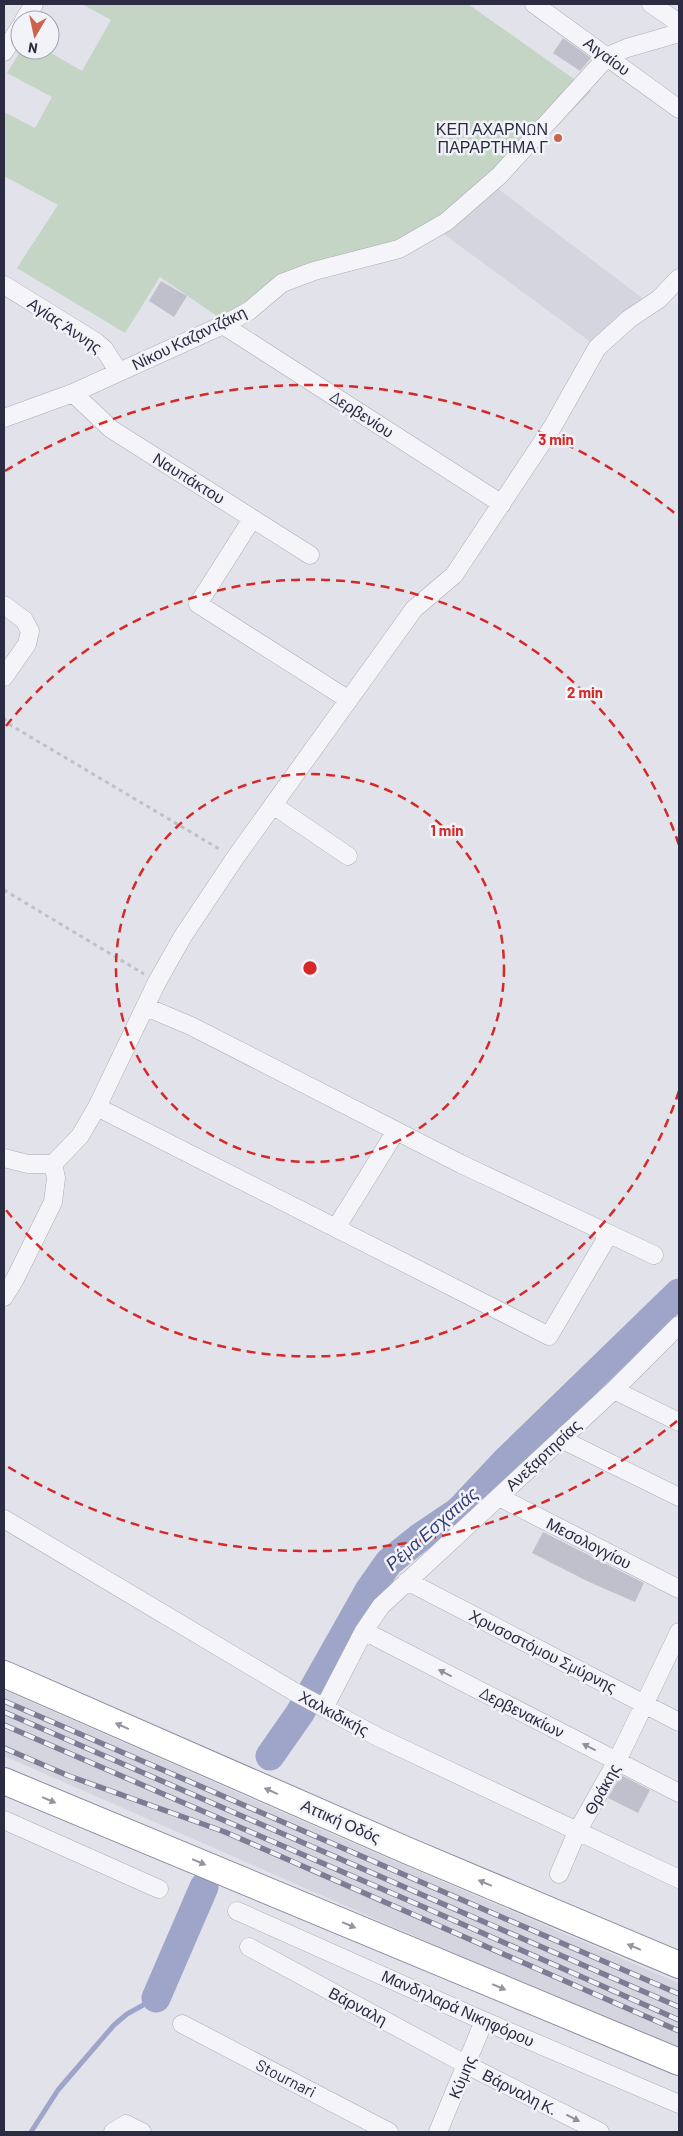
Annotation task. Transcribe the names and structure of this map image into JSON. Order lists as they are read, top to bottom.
{
  "streets": {
    "highway": ["Αττική Οδός"],
    "street": [
      "Αιγαίου",
      "Αγίας Άννης",
      "Νίκου Καζαντζάκη",
      "Δερβενίου",
      "Ναυπάκτου",
      "Ανεξαρτησίας",
      "Μεσολογγίου",
      "Χρυσοστόμου Σμύρνης",
      "Δερβενακίων",
      "Χαλκιδικής",
      "Θράκης",
      "Βάρναλη",
      "Μανδηλαρά Νικηφόρου",
      "Κύμης",
      "Stournari",
      "Βάρναλη Κ."
    ]
  },
  "crossings": [
    ["Αιγαίου", "Νίκου Καζαντζάκη"],
    ["Αγίας Άννης", "Νίκου Καζαντζάκη"],
    ["Νίκου Καζαντζάκη", "Δερβενίου"],
    ["Νίκου Καζαντζάκη", "Ναυπάκτου"],
    ["Ανεξαρτησίας", "Μεσολογγίου"],
    ["Ανεξαρτησίας", "Χρυσοστόμου Σμύρνης"],
    ["Ανεξαρτησίας", "Δερβενακίων"],
    ["Ανεξαρτησίας", "Χαλκιδικής"],
    ["Χρυσοστόμου Σμύρνης", "Θράκης"],
    ["Δερβενακίων", "Θράκης"],
    ["Χαλκιδικής", "Θράκης"],
    ["Βάρναλη", "Κύμης"],
    ["Βάρναλη", "Βάρναλη Κ."],
    ["Μανδηλαρά Νικηφόρου", "Κύμης"],
    ["Κύμης", "Βάρναλη Κ."]
  ],
  "one_way": ["Δερβενακίων", "Βάρναλη Κ."],
  "water": ["Ρέμα Εσχατιάς"],
  "places": ["ΚΕΠ ΑΧΑΡΝΩΝ ΠΑΡΑΡΤΗΜΑ Γ"],
  "north": "bottom",
  "rings": ["3 min", "2 min", "1 min"]
}
